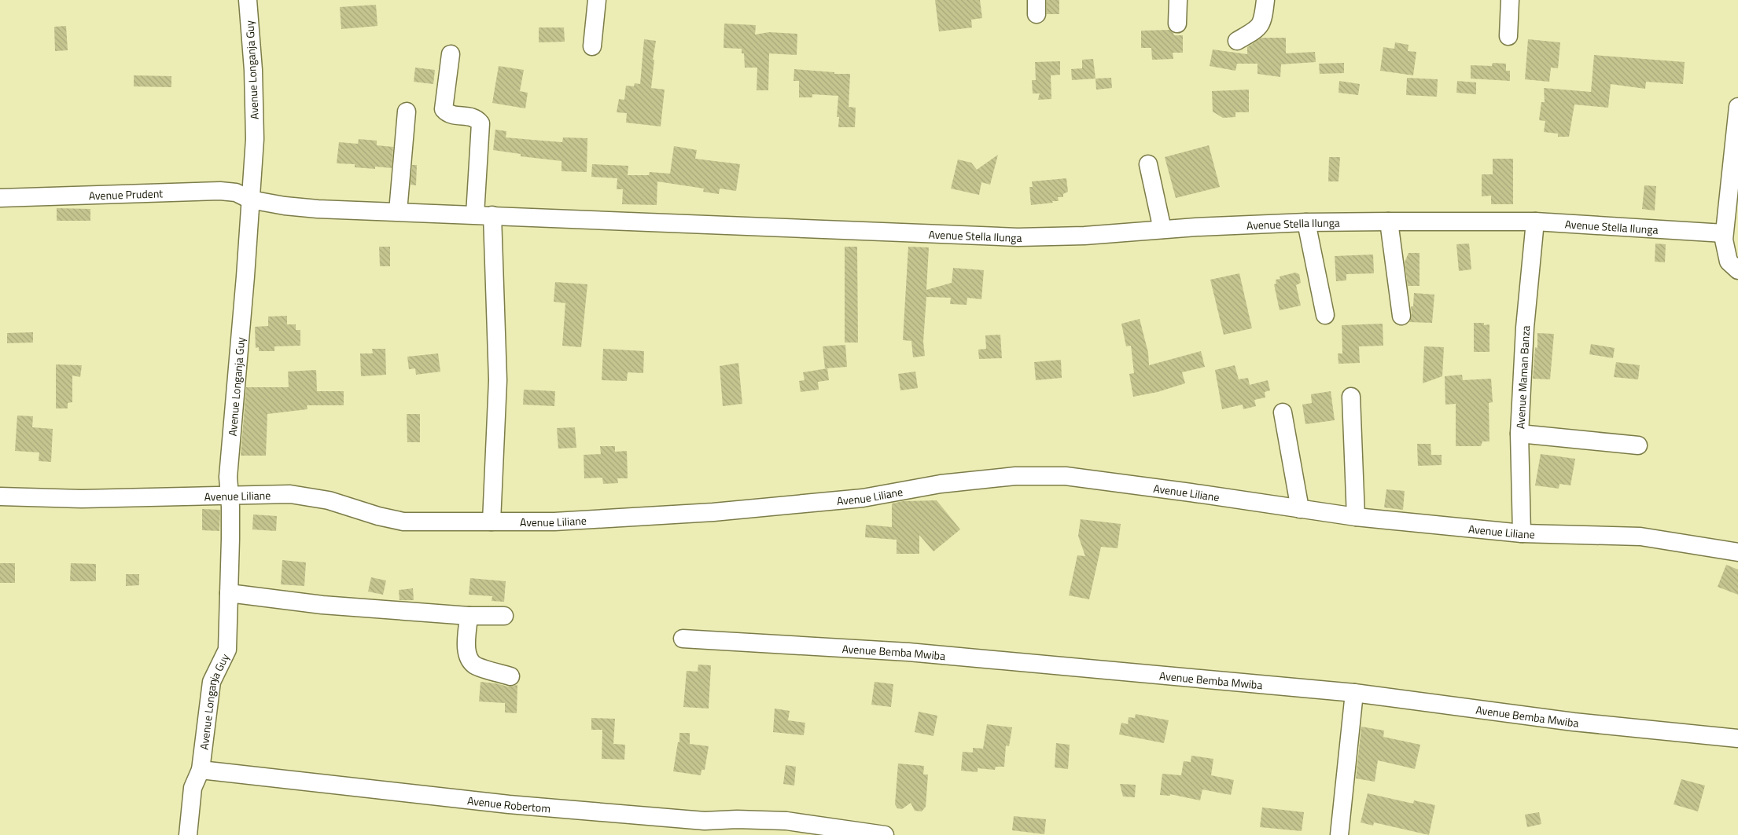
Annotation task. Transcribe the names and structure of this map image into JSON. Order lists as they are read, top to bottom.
{
  "streets": {
    "street": [
      "Avenue Longanja Guy",
      "Avenue Prudent",
      "Avenue Stella Ilunga",
      "Avenue Maman Banza",
      "Avenue Liliane",
      "Avenue Bemba Mwiba",
      "Avenue Robertom"
    ]
  },
  "crossings": [
    ["Avenue Longanja Guy", "Avenue Prudent"],
    ["Avenue Longanja Guy", "Avenue Liliane"],
    ["Avenue Longanja Guy", "Avenue Robertom"],
    ["Avenue Prudent", "Avenue Stella Ilunga"],
    ["Avenue Stella Ilunga", "Avenue Maman Banza"],
    ["Avenue Maman Banza", "Avenue Liliane"]
  ]
}
